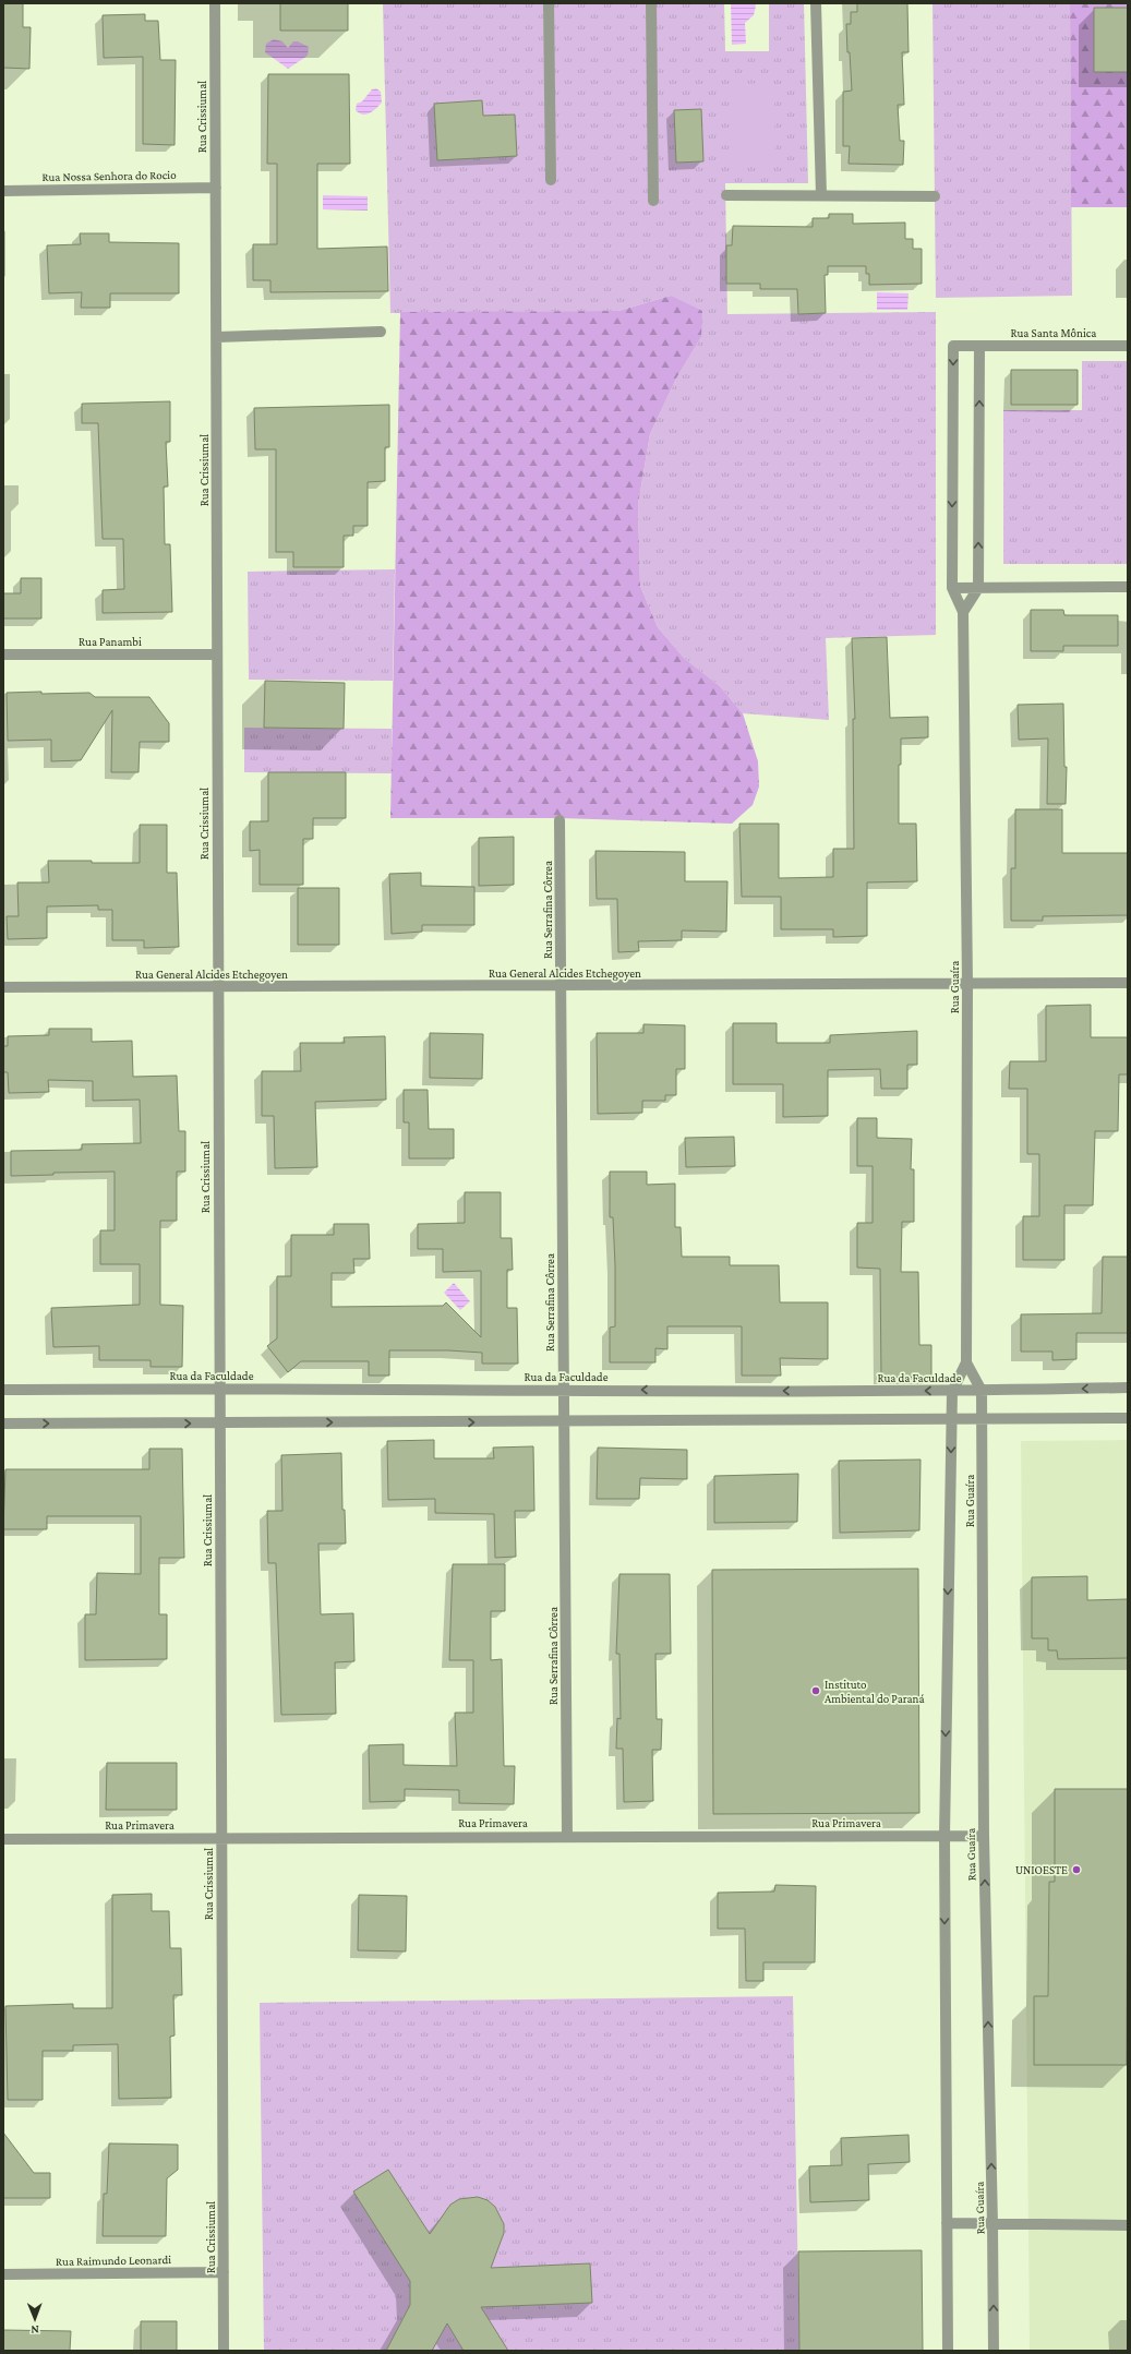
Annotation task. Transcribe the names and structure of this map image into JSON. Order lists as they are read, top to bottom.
{
  "streets": {
    "street": [
      "Rua Crissiumal",
      "Rua Nossa Senhora do Rocio",
      "Rua Santa Mônica",
      "Rua Panambi",
      "Rua Serrafina Côrrea",
      "Rua General Alcides Etchegoyen",
      "Rua Guaíra",
      "Rua da Faculdade",
      "Rua Primavera",
      "Rua Raimundo Leonardi"
    ]
  },
  "crossings": [
    ["Rua Crissiumal", "Rua Nossa Senhora do Rocio"],
    ["Rua Crissiumal", "Rua Panambi"],
    ["Rua Crissiumal", "Rua General Alcides Etchegoyen"],
    ["Rua Crissiumal", "Rua da Faculdade"],
    ["Rua Crissiumal", "Rua Primavera"],
    ["Rua Crissiumal", "Rua Raimundo Leonardi"],
    ["Rua Santa Mônica", "Rua Guaíra"],
    ["Rua Serrafina Côrrea", "Rua General Alcides Etchegoyen"],
    ["Rua Serrafina Côrrea", "Rua da Faculdade"],
    ["Rua Serrafina Côrrea", "Rua Primavera"],
    ["Rua General Alcides Etchegoyen", "Rua Guaíra"],
    ["Rua Guaíra", "Rua da Faculdade"],
    ["Rua Guaíra", "Rua Primavera"]
  ],
  "places": ["Instituto Ambiental do Paraná", "UNIOESTE"],
  "north": "bottom"
}
